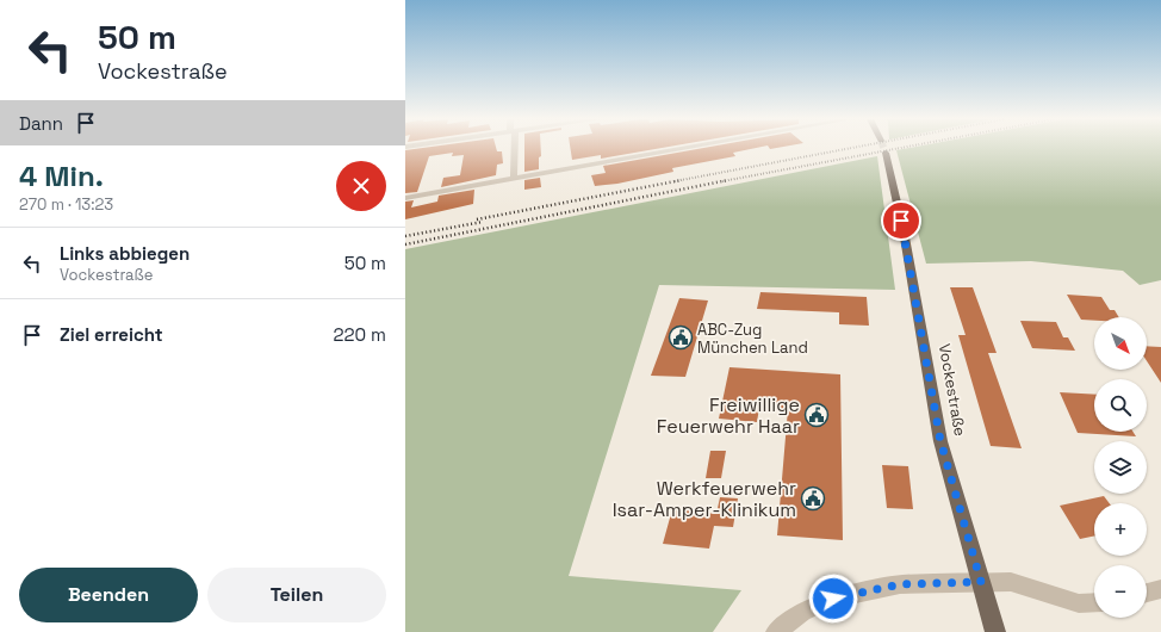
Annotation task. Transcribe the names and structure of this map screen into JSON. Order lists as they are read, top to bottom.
{
  "streets": {
    "main road": ["Vockestraße"]
  },
  "places": {
    "public building": ["ABC-Zug München Land", "Freiwillige Feuerwehr Haar", "Werkfeuerwehr Isar-Amper-Klinikum"]
  },
  "north": "bottom right",
  "page": {
    "turn": ["50 m", "Vockestraße"],
    "then": "Dann",
    "heading": ["4 Min.", "270 m · 13:23"],
    "list": [
      {
        "name": "Links abbiegen",
        "note": "Vockestraße",
        "value": "50 m"
      },
      {
        "name": "Ziel erreicht",
        "value": "220 m"
      }
    ],
    "map_buttons": ["+", "−"],
    "buttons": ["Beenden", "Teilen"]
  }
}
